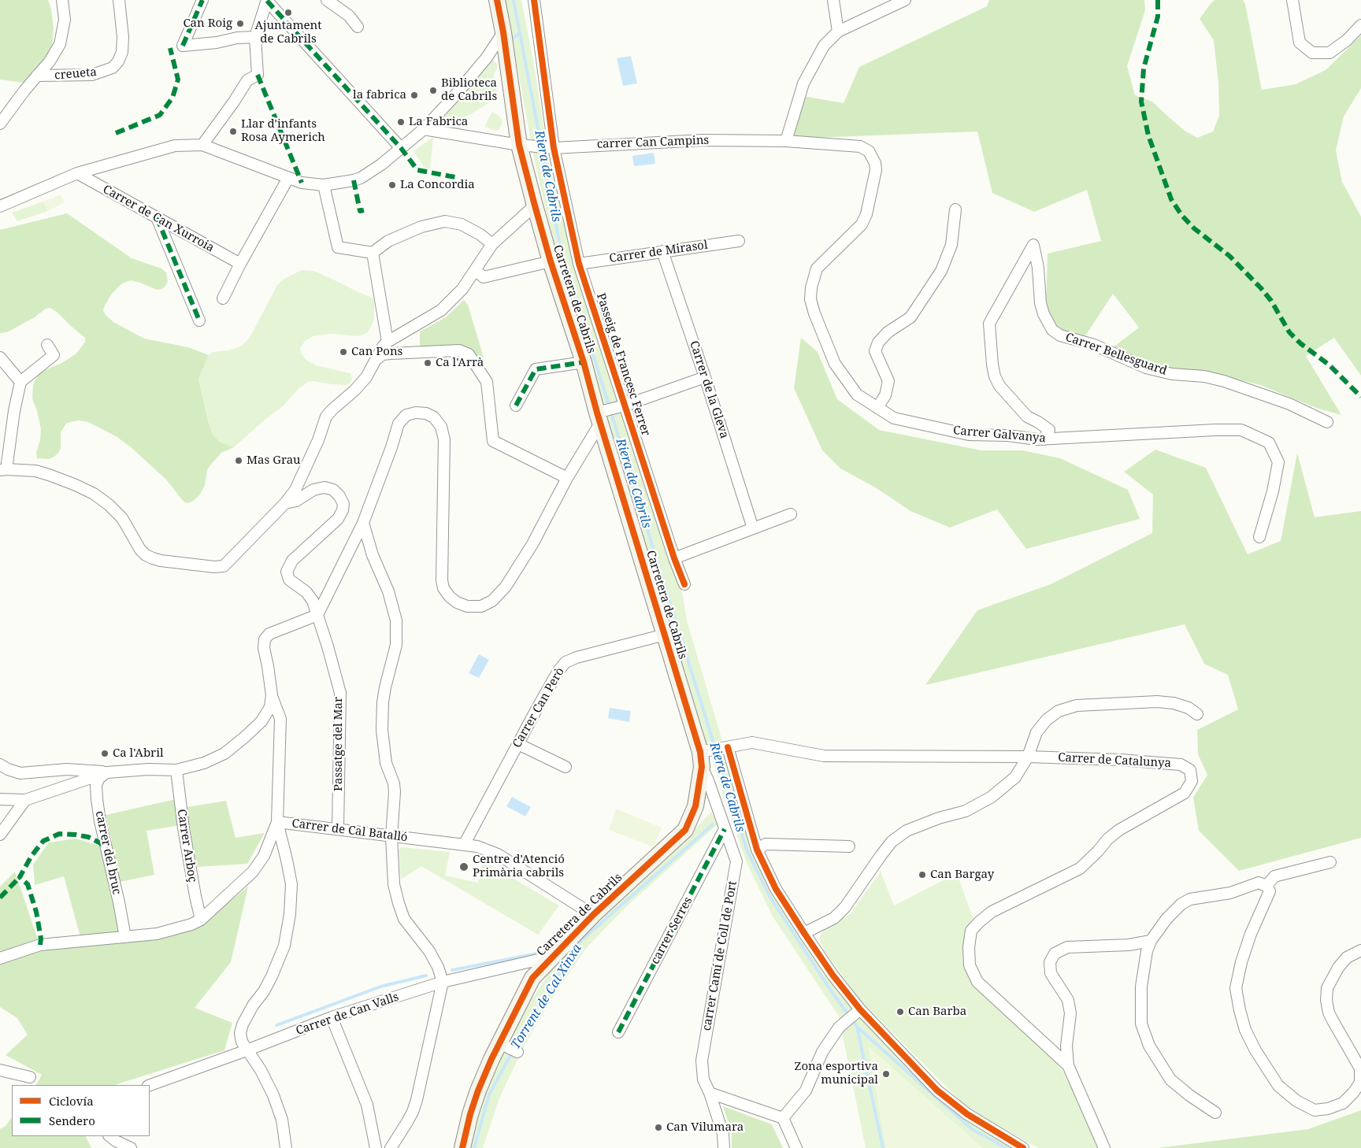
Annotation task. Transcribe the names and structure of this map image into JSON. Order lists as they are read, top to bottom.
{
  "streets": {
    "street": [
      "creueta",
      "carrer Can Campins",
      "Carrer de Can Xurroia",
      "Carrer de Mirasol",
      "Carretera de Cabrils",
      "Carrer Bellesguard",
      "Passeig de Francesc Ferrer",
      "Carrer de la Gleva",
      "Carrer Galvanya",
      "Carrer Can Però",
      "Passatge del Mar",
      "Carrer de Catalunya",
      "Carrer de Cal Batalló",
      "Carrer Arboç",
      "carrer del bruc",
      "carrer Serres",
      "carrer Camí de Coll de Port",
      "Carrer de Can Valls"
    ]
  },
  "crossings": [
    ["carrer Can Campins", "Carretera de Cabrils"],
    ["carrer Can Campins", "Passeig de Francesc Ferrer"],
    ["carrer Can Campins", "Carrer Galvanya"],
    ["Carrer de Mirasol", "Passeig de Francesc Ferrer"],
    ["Carrer de Mirasol", "Carrer de la Gleva"],
    ["Carretera de Cabrils", "Carrer Can Però"],
    ["Carretera de Cabrils", "Carrer de Catalunya"],
    ["Carretera de Cabrils", "Carrer de Cal Batalló"],
    ["Carretera de Cabrils", "carrer Camí de Coll de Port"],
    ["Carretera de Cabrils", "Carrer de Can Valls"],
    ["Carrer Bellesguard", "Carrer Galvanya"],
    ["Carrer Can Però", "Carrer de Cal Batalló"],
    ["Passatge del Mar", "Carrer de Cal Batalló"],
    ["Carrer de Catalunya", "carrer Camí de Coll de Port"],
    ["Carrer de Cal Batalló", "Carrer Arboç"],
    ["Carrer de Cal Batalló", "carrer del bruc"],
    ["carrer Serres", "carrer Camí de Coll de Port"]
  ],
  "water": ["Riera de Cabrils", "Torrent de Cal Xinxa"],
  "places": [
    "Ajuntament de Cabrils",
    "Can Roig",
    "Biblioteca de Cabrils",
    "la fabrica",
    "La Fabrica",
    "Llar d'infants Rosa Aymerich",
    "La Concordia",
    "Can Pons",
    "Ca l'Arrà",
    "Mas Grau",
    "Ca l'Abril",
    "Centre d'Atenció Primària cabrils",
    "Can Bargay",
    "Can Barba",
    "Zona esportiva municipal",
    "Can Vilumara"
  ],
  "legend": ["Ciclovía", "Sendero"]
}
